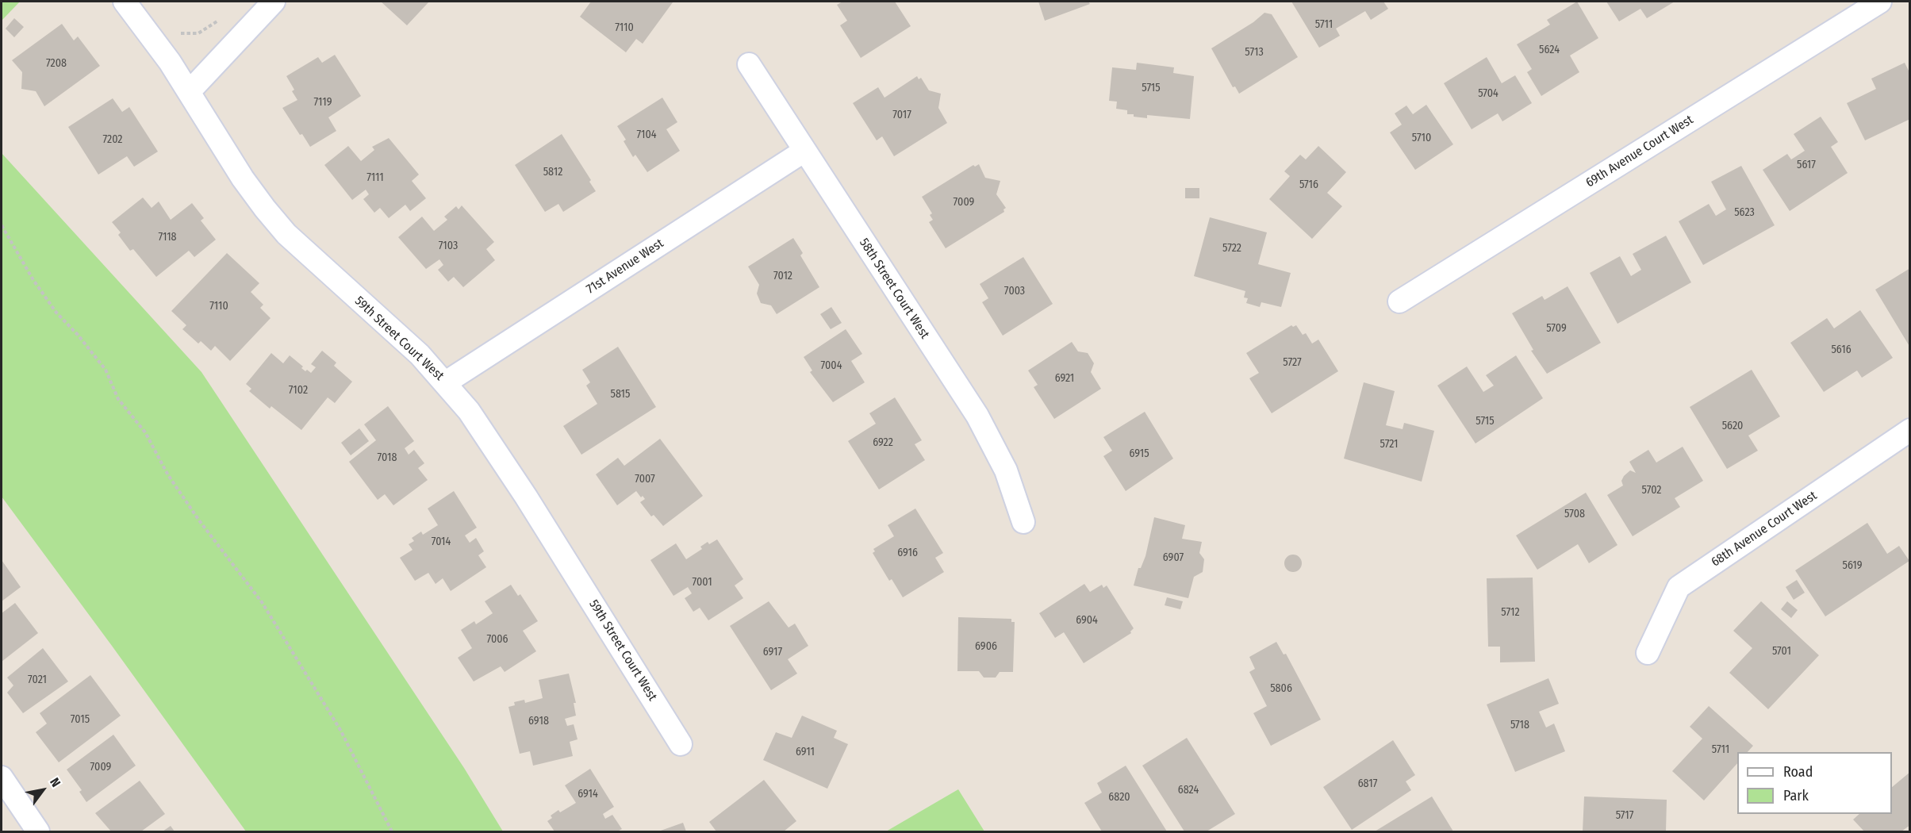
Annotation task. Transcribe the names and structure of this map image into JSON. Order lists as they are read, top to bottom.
{
  "streets": {
    "street": [
      "69th Avenue Court West",
      "71st Avenue West",
      "58th Street Court West",
      "59th Street Court West",
      "68th Avenue Court West"
    ]
  },
  "crossings": [
    ["71st Avenue West", "58th Street Court West"],
    ["71st Avenue West", "59th Street Court West"]
  ],
  "house_numbers": [
    "5711",
    "7110",
    "5624",
    "5713",
    "7208",
    "5715",
    "5704",
    "7119",
    "7017",
    "7104",
    "5710",
    "7202",
    "5617",
    "5812",
    "7111",
    "5716",
    "7009",
    "5623",
    "7118",
    "7103",
    "5722",
    "7012",
    "7003",
    "7110",
    "5709",
    "5616",
    "5727",
    "7004",
    "6921",
    "7102",
    "5815",
    "5715",
    "5620",
    "6922",
    "5721",
    "6915",
    "7018",
    "7007",
    "5702",
    "5708",
    "7014",
    "6916",
    "6907",
    "5619",
    "7001",
    "5712",
    "6904",
    "7006",
    "6906",
    "5701",
    "6917",
    "7021",
    "5806",
    "7015",
    "6918",
    "5718",
    "5711",
    "6911",
    "7009",
    "6817",
    "6824",
    "6914",
    "6820",
    "5717"
  ],
  "legend": ["Road", "Park"],
  "north": "top right"
}
